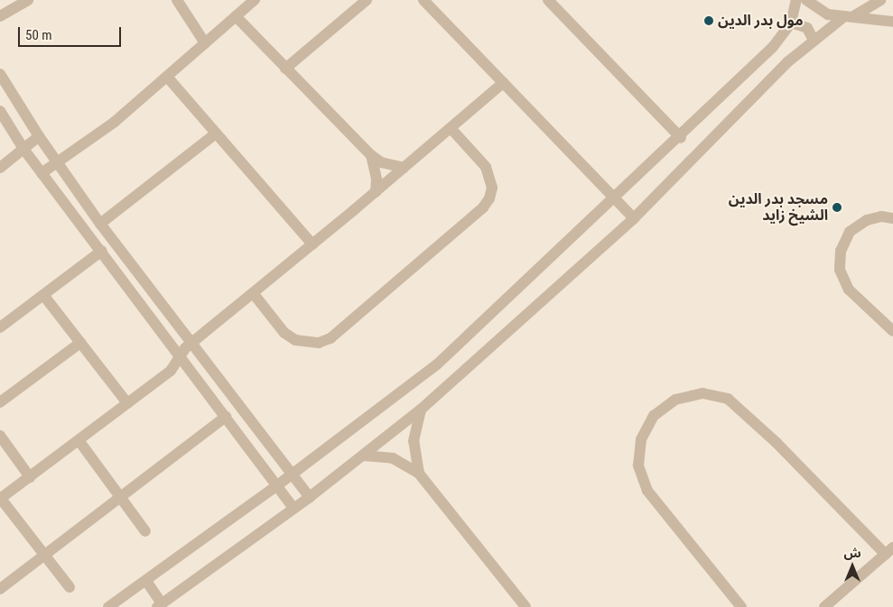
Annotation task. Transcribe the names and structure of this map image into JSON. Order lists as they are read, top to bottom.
{
  "places": ["مول بدر الدين", "مسجد بدر الدين الشيخ زايد"],
  "scale_bar": "50 m",
  "north": "top"
}
